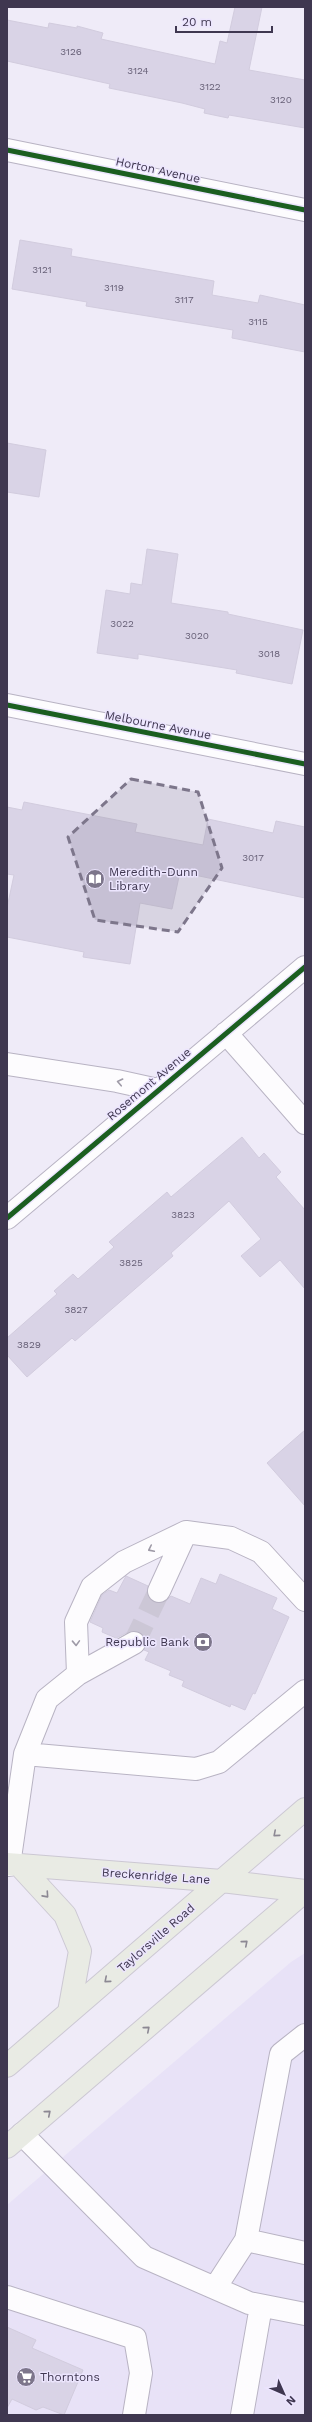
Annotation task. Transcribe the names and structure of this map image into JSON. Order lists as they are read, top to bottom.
{
  "streets": {
    "main road": ["Breckenridge Lane", "Taylorsville Road"],
    "street": ["Horton Avenue", "Melbourne Avenue", "Rosemont Avenue"]
  },
  "crossings": [
    ["Breckenridge Lane", "Taylorsville Road"]
  ],
  "places": {
    "library": ["Meredith-Dunn Library"],
    "bank": ["Republic Bank"],
    "supermarket": ["Thorntons"]
  },
  "house_numbers": [
    "3126",
    "3124",
    "3122",
    "3120",
    "3121",
    "3119",
    "3117",
    "3115",
    "3022",
    "3020",
    "3018",
    "3017",
    "3823",
    "3825",
    "3827",
    "3829"
  ],
  "scale_bar": "20 m",
  "north": "bottom right"
}
